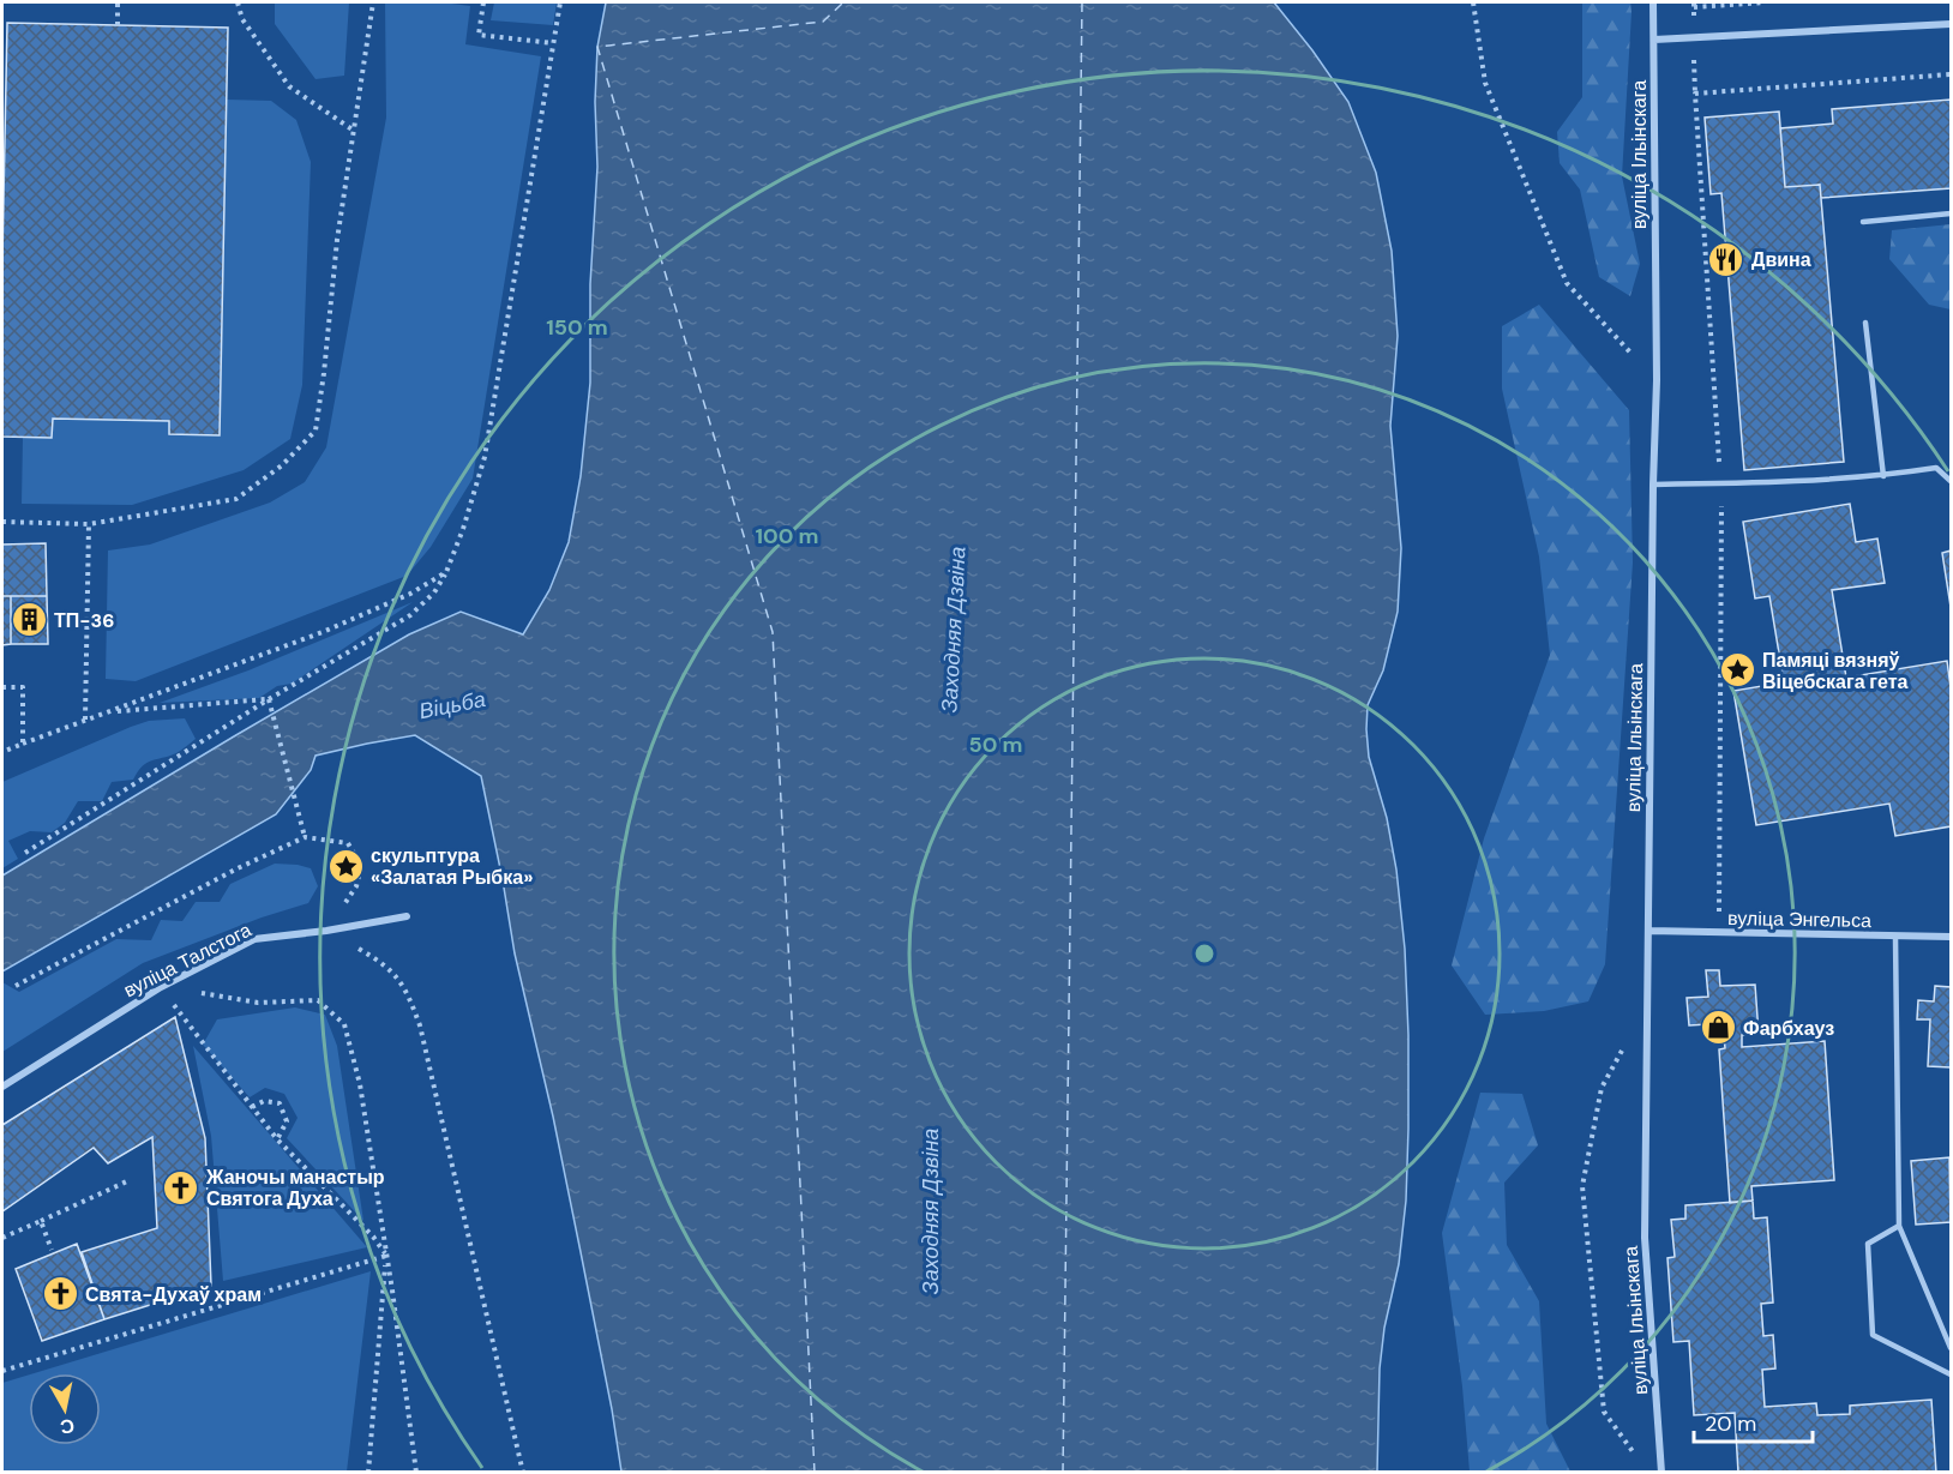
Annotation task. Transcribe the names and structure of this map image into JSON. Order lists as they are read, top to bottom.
{
  "streets": {
    "street": ["вуліца Ільінскага", "вуліца Энгельса", "вуліца Талстога"]
  },
  "crossings": [
    ["вуліца Ільінскага", "вуліца Энгельса"]
  ],
  "water": ["Заходняя Дзвіна", "Віцьба"],
  "places": {
    "restaurant": ["Двина"],
    "building": ["ТП-36"],
    "place": ["Памяці вязняў Віцебскага гета", "скульптура «Залатая Рыбка»"],
    "shop": ["Фарбхауз"],
    "church": ["Жаночы манастыр Святога Духа", "Свята-Духаў храм"]
  },
  "scale_bar": "20 m",
  "north": "bottom",
  "rings": ["150 m", "100 m", "50 m"]
}
